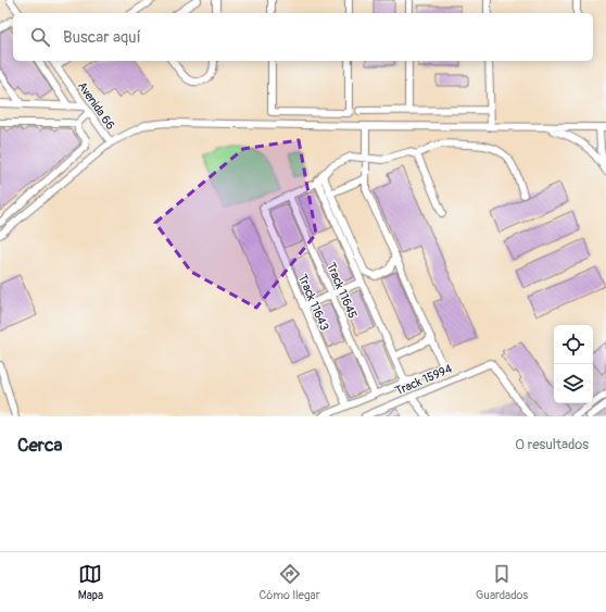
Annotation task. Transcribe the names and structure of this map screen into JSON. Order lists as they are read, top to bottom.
{
  "streets": {
    "street": [
      "Avenida 66",
      "Track 11645",
      "Track 11643",
      "Track 15994"
    ]
  },
  "crossings": [
    ["Track 11645", "Track 11643"]
  ],
  "page": {
    "search": "Buscar aquí",
    "heading": ["Cerca", "0 resultados"],
    "nav": ["Mapa", "Cómo llegar", "Guardados"]
  }
}
